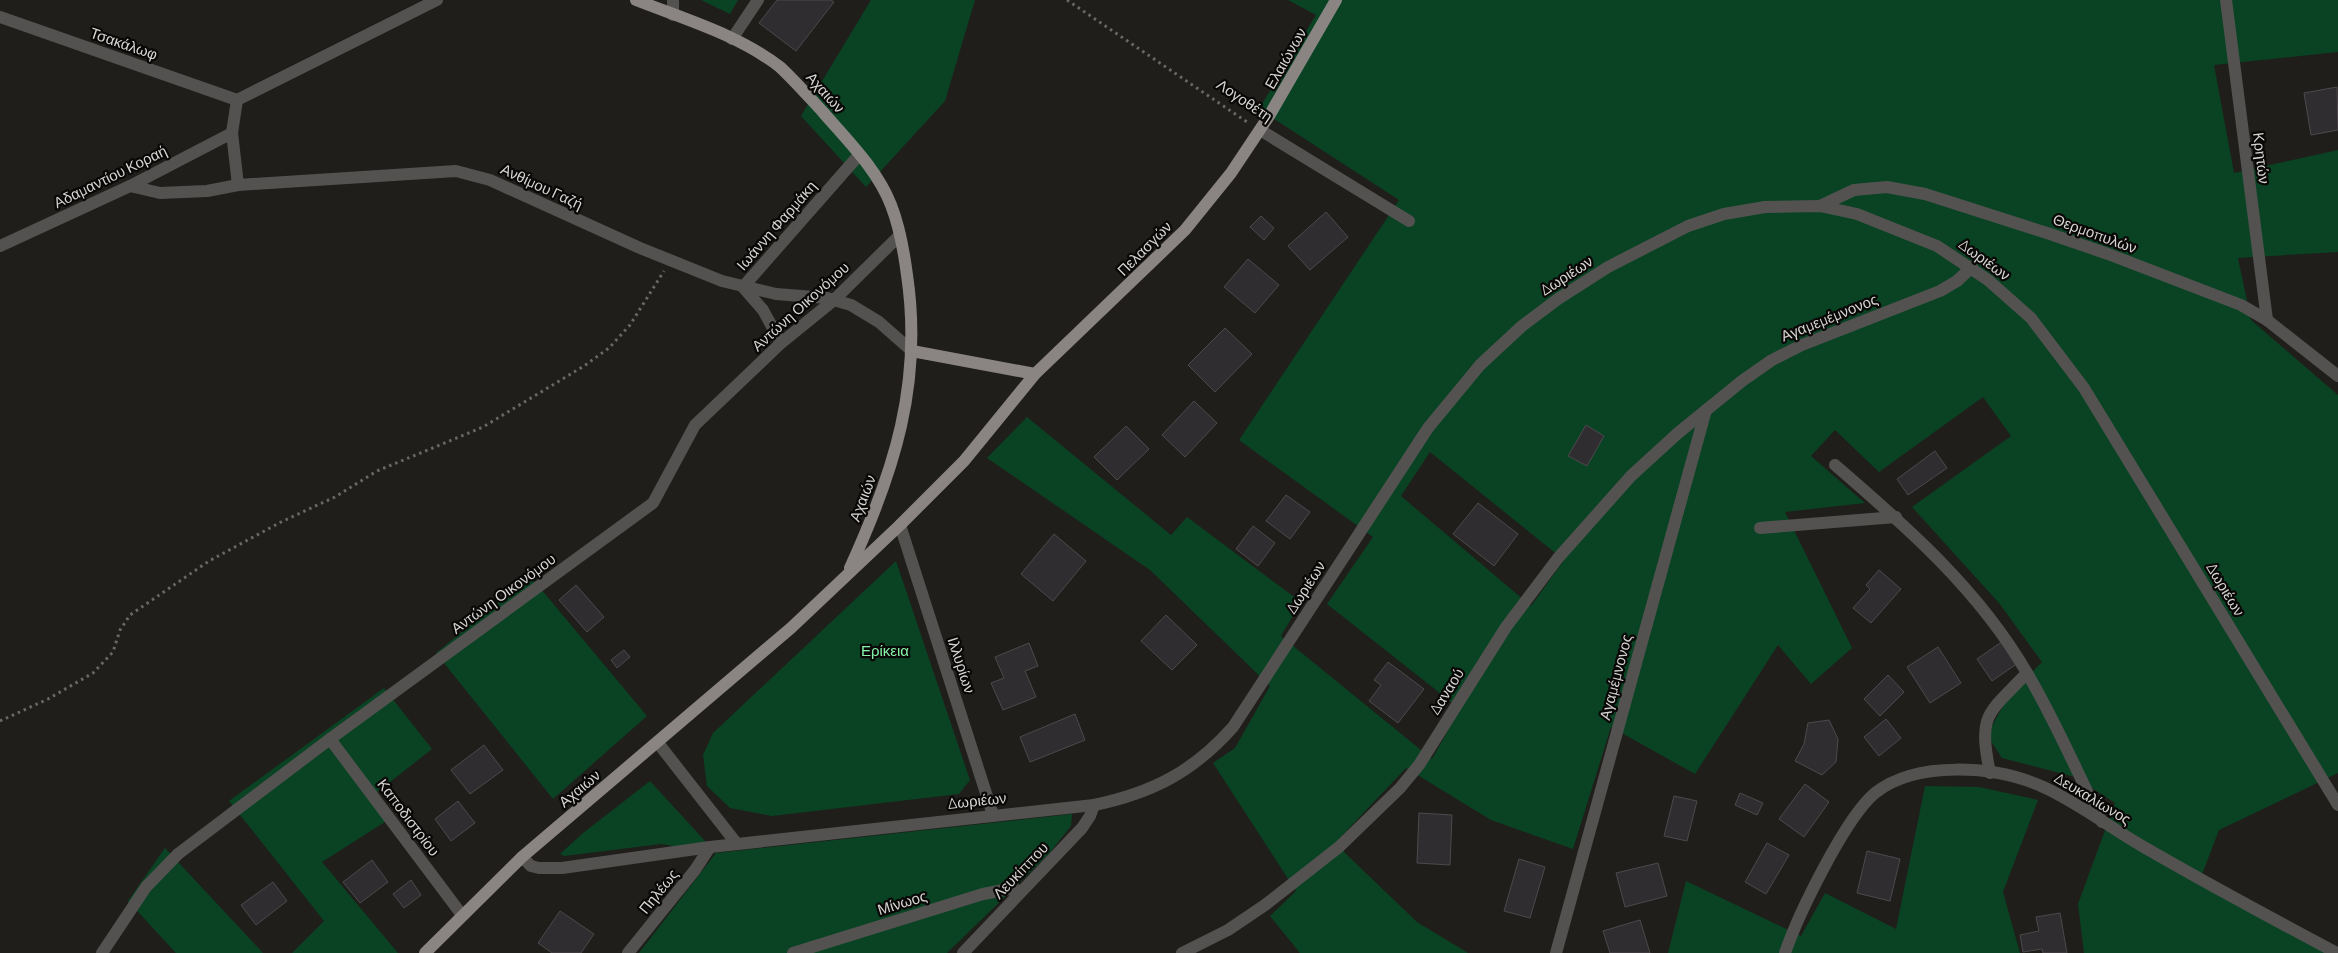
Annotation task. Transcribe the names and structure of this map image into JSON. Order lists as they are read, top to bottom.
{
  "streets": {
    "main road": ["Ελαιώνων", "Αχαιών", "Πελασγών"],
    "street": [
      "Τσακάλωφ",
      "Λογοθέτη",
      "Κρητών",
      "Αδαμαντίου Κοραή",
      "Ανθίμου Γαζή",
      "Ιωάννη Φαρμάκη",
      "Θερμοπυλών",
      "Δωριέων",
      "Αντώνη Οικονόμου",
      "Αγαμεμέμνονος",
      "Ιλλυρίων",
      "Αγαμέμνονος",
      "Δαναού",
      "Δευκαλίωνος",
      "Καποδιστρίου",
      "Λευκίππου",
      "Πηλέως",
      "Μίνωος"
    ]
  },
  "crossings": [
    ["Ελαιώνων", "Λογοθέτη"],
    ["Ελαιώνων", "Πελασγών"],
    ["Αχαιών", "Ανθίμου Γαζή"],
    ["Αχαιών", "Ιωάννη Φαρμάκη"],
    ["Αχαιών", "Πελασγών"],
    ["Αχαιών", "Δωριέων"],
    ["Αχαιών", "Αντώνη Οικονόμου"],
    ["Αχαιών", "Καποδιστρίου"],
    ["Λογοθέτη", "Πελασγών"],
    ["Κρητών", "Θερμοπυλών"],
    ["Αδαμαντίου Κοραή", "Ανθίμου Γαζή"],
    ["Ανθίμου Γαζή", "Ιωάννη Φαρμάκη"],
    ["Ανθίμου Γαζή", "Αντώνη Οικονόμου"],
    ["Ιωάννη Φαρμάκη", "Αντώνη Οικονόμου"],
    ["Θερμοπυλών", "Δωριέων"],
    ["Πελασγών", "Ιλλυρίων"],
    ["Δωριέων", "Αγαμεμέμνονος"],
    ["Δωριέων", "Ιλλυρίων"],
    ["Δωριέων", "Λευκίππου"],
    ["Δωριέων", "Πηλέως"],
    ["Αντώνη Οικονόμου", "Καποδιστρίου"],
    ["Αγαμεμέμνονος", "Αγαμέμνονος"],
    ["Αγαμεμέμνονος", "Δαναού"],
    ["Αγαμέμνονος", "Δαναού"],
    ["Λευκίππου", "Μίνωος"]
  ],
  "parks": ["Ερίκεια"]
}
